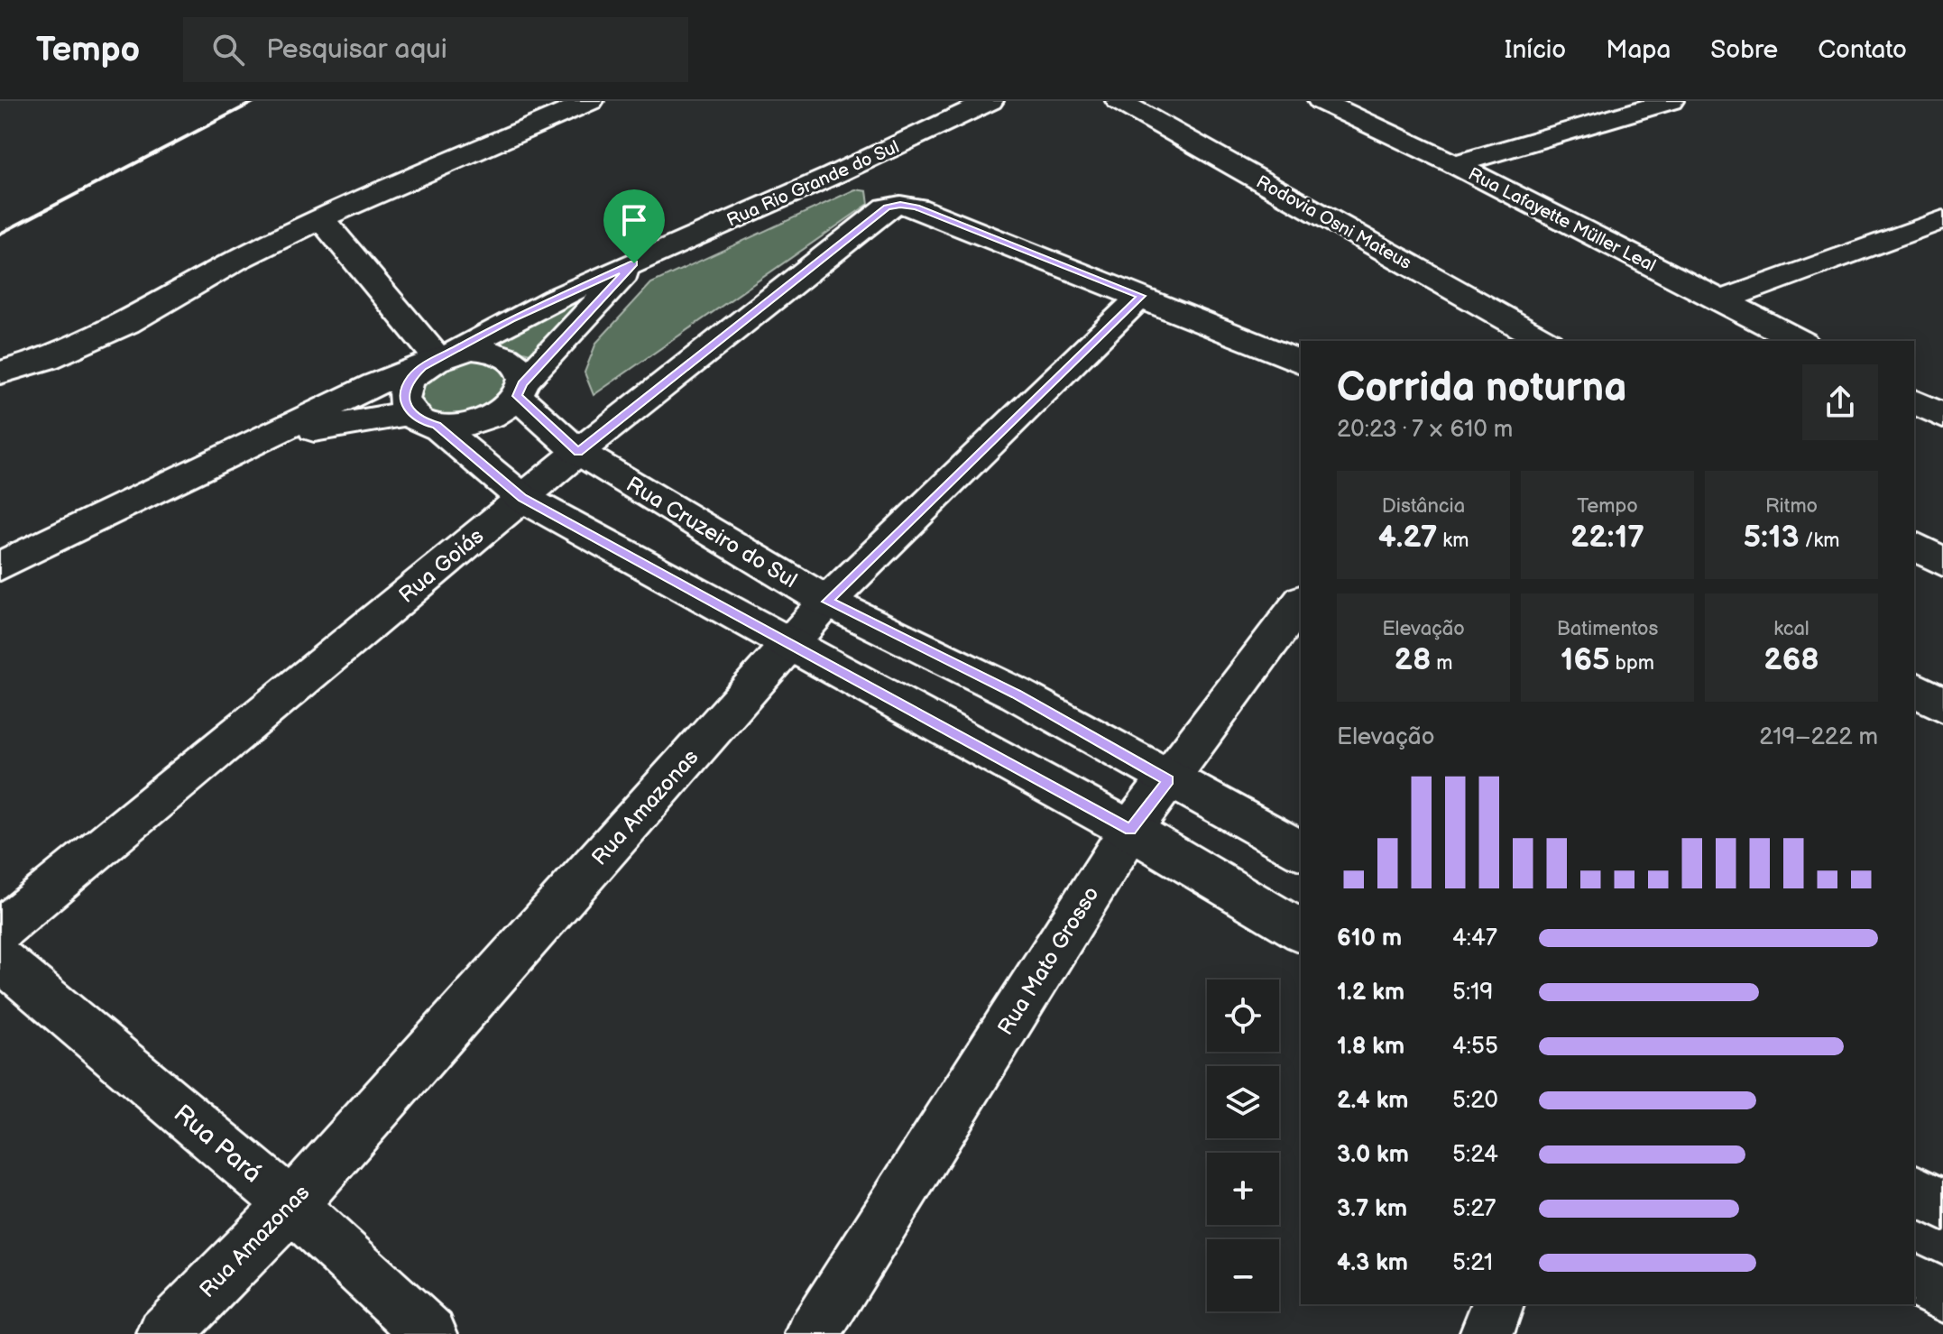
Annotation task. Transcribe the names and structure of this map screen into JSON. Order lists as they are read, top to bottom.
{
  "streets": {
    "street": [
      "Rua Rio Grande do Sul",
      "Rua Lafayette Müller Leal",
      "Rodovia Osni Mateus",
      "Rua Cruzeiro do Sul",
      "Rua Goiás",
      "Rua Amazonas",
      "Rua Mato Grosso",
      "Rua Pará"
    ]
  },
  "crossings": [
    ["Rua Rio Grande do Sul", "Rua Cruzeiro do Sul"],
    ["Rua Cruzeiro do Sul", "Rua Goiás"],
    ["Rua Cruzeiro do Sul", "Rua Amazonas"],
    ["Rua Cruzeiro do Sul", "Rua Mato Grosso"],
    ["Rua Goiás", "Rua Amazonas"],
    ["Rua Amazonas", "Rua Pará"]
  ],
  "page": {
    "header": "Tempo",
    "search": "Pesquisar aqui",
    "nav": [
      "Início",
      "Mapa",
      "Sobre",
      "Contato"
    ],
    "heading": ["Corrida noturna", "20:23 · 7 × 610 m"],
    "stats": [
      ["Distância", "4.27 km"],
      ["Tempo", "22:17"],
      ["Ritmo", "5:13 /km"],
      ["Elevação", "28 m"],
      ["Batimentos", "165 bpm"],
      ["kcal", "268"]
    ],
    "chart": ["Elevação", "219–222 m"],
    "list": [
      {
        "name": "610 m",
        "note": "4:47"
      },
      {
        "name": "1.2 km",
        "note": "5:19"
      },
      {
        "name": "1.8 km",
        "note": "4:55"
      },
      {
        "name": "2.4 km",
        "note": "5:20"
      },
      {
        "name": "3.0 km",
        "note": "5:24"
      },
      {
        "name": "3.7 km",
        "note": "5:27"
      },
      {
        "name": "4.3 km",
        "note": "5:21"
      }
    ],
    "map_buttons": ["+", "−"]
  }
}
